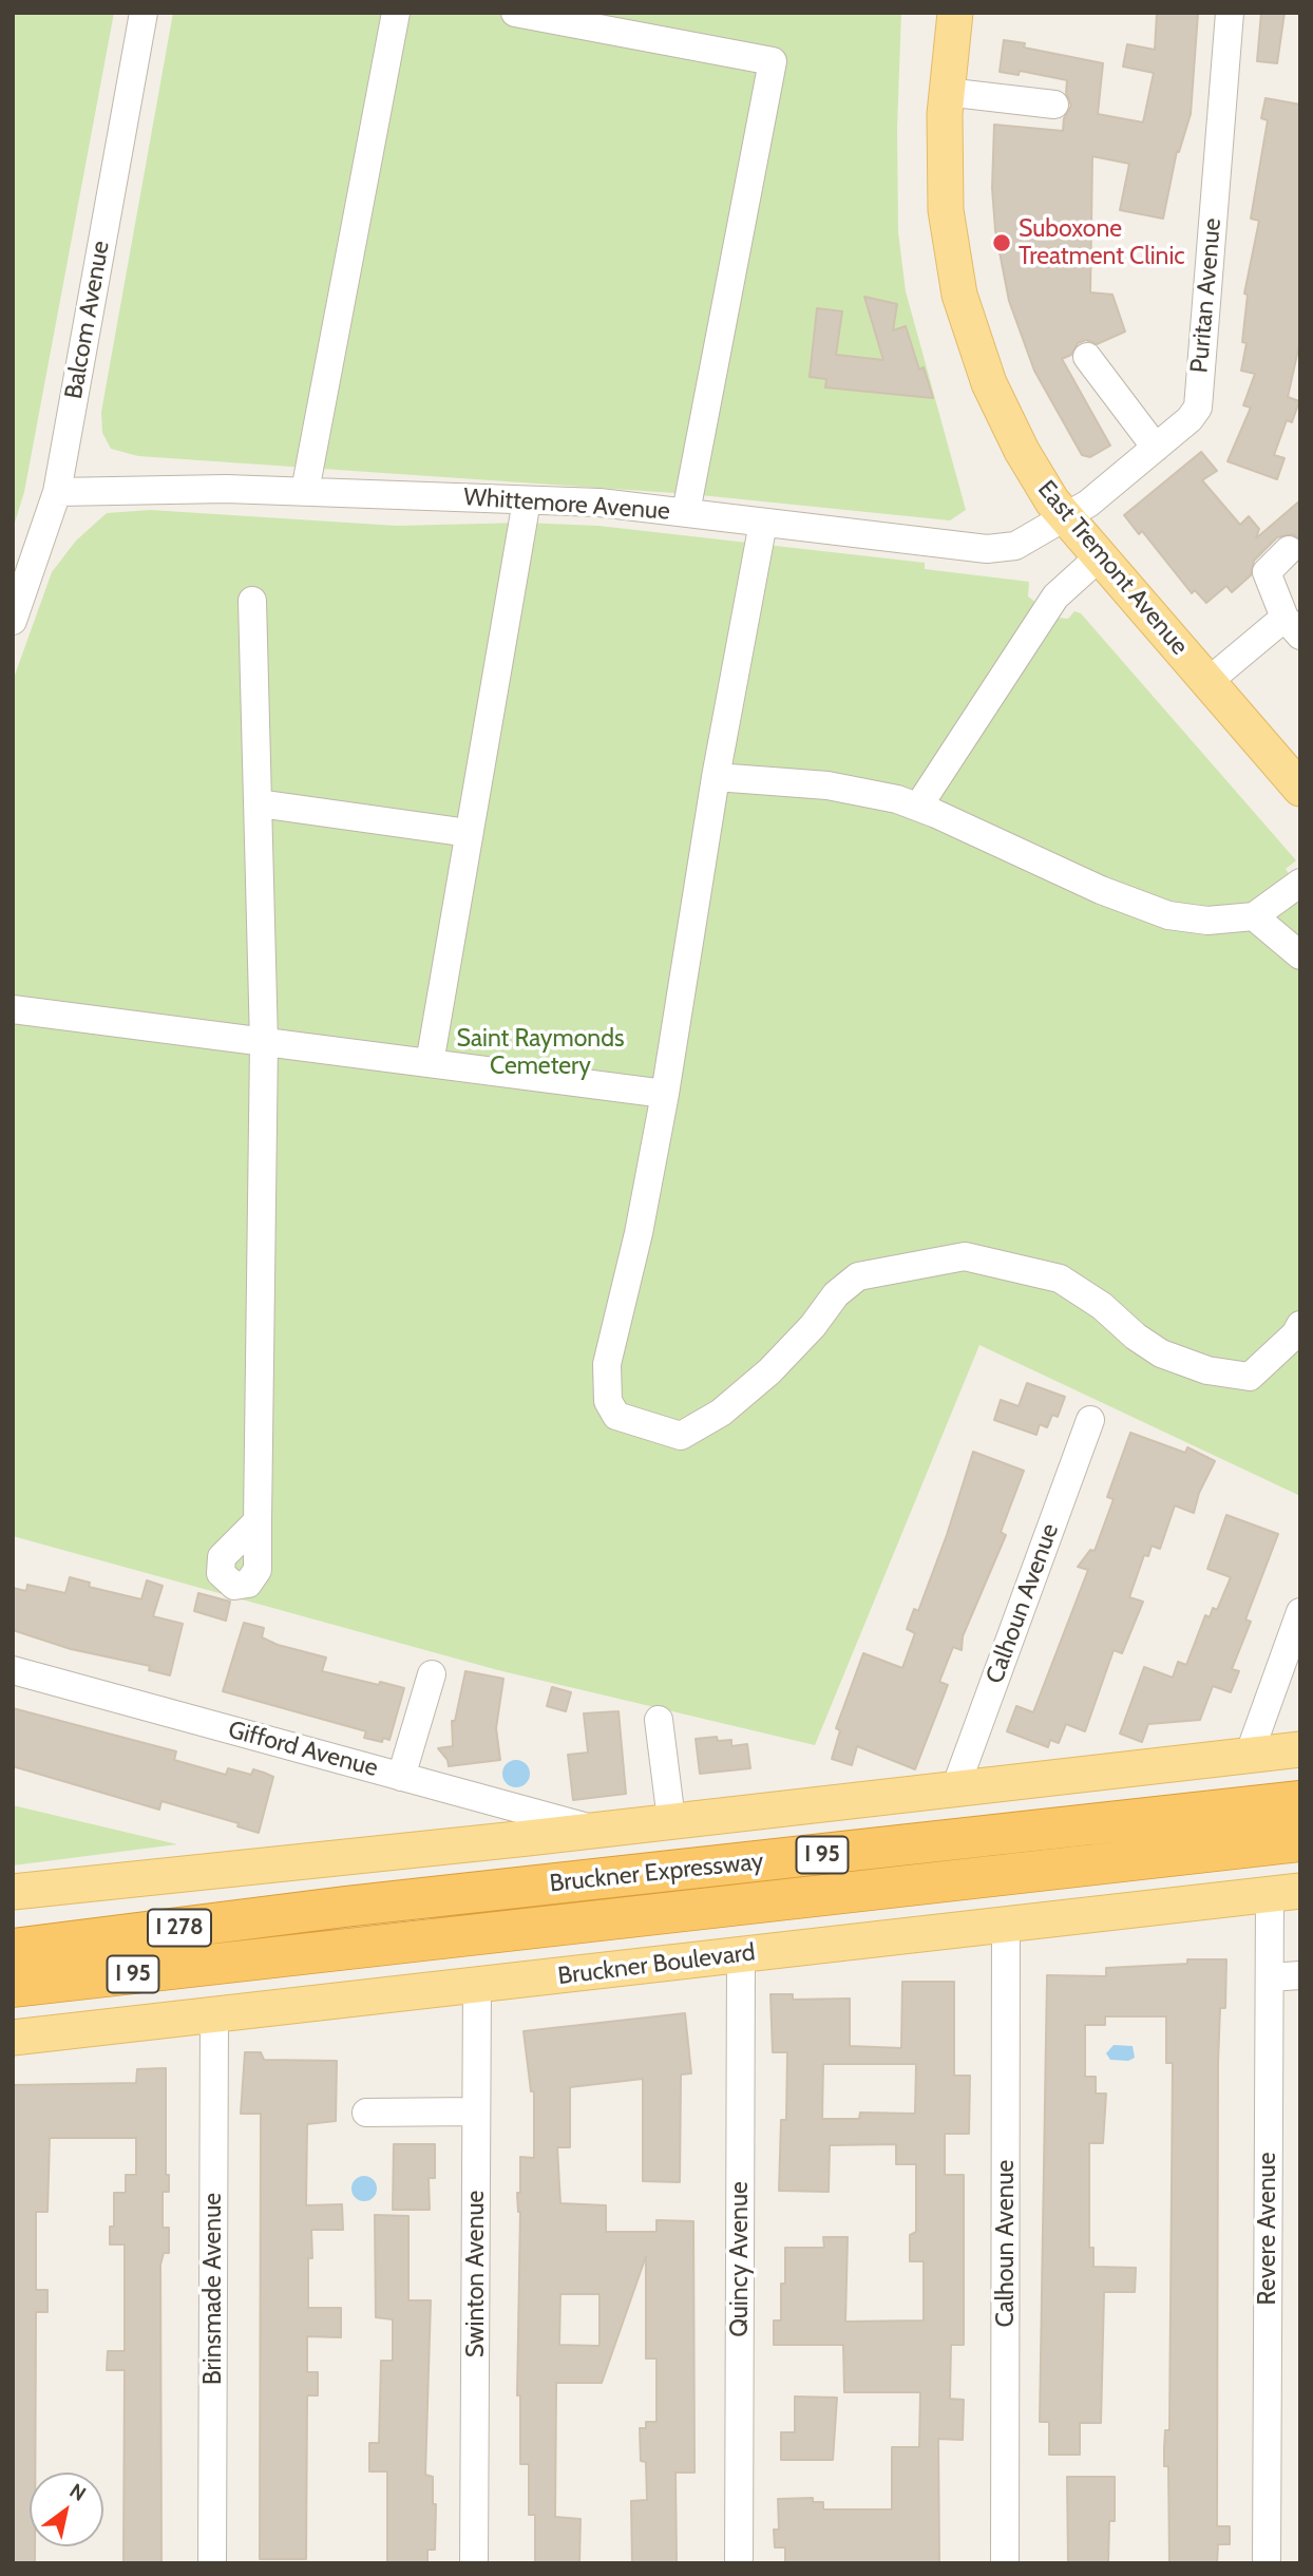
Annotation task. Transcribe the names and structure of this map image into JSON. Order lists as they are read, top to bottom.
{
  "streets": {
    "highway": ["I 95", "Bruckner Expressway", "I 278"],
    "main road": ["East Tremont Avenue", "Bruckner Boulevard"],
    "street": [
      "Puritan Avenue",
      "Balcom Avenue",
      "Whittemore Avenue",
      "Calhoun Avenue",
      "Gifford Avenue",
      "Revere Avenue",
      "Quincy Avenue",
      "Swinton Avenue",
      "Brinsmade Avenue"
    ]
  },
  "crossings": [
    ["Puritan Avenue", "Whittemore Avenue"],
    ["Puritan Avenue", "East Tremont Avenue"],
    ["Balcom Avenue", "Whittemore Avenue"],
    ["Whittemore Avenue", "East Tremont Avenue"],
    ["Calhoun Avenue", "Bruckner Boulevard"],
    ["I 95", "Bruckner Expressway"],
    ["Bruckner Boulevard", "Revere Avenue"],
    ["Bruckner Boulevard", "Quincy Avenue"],
    ["Bruckner Boulevard", "Swinton Avenue"],
    ["Bruckner Boulevard", "Brinsmade Avenue"]
  ],
  "parks": ["Saint Raymonds Cemetery"],
  "places": ["Suboxone Treatment Clinic"],
  "north": "top right"
}
